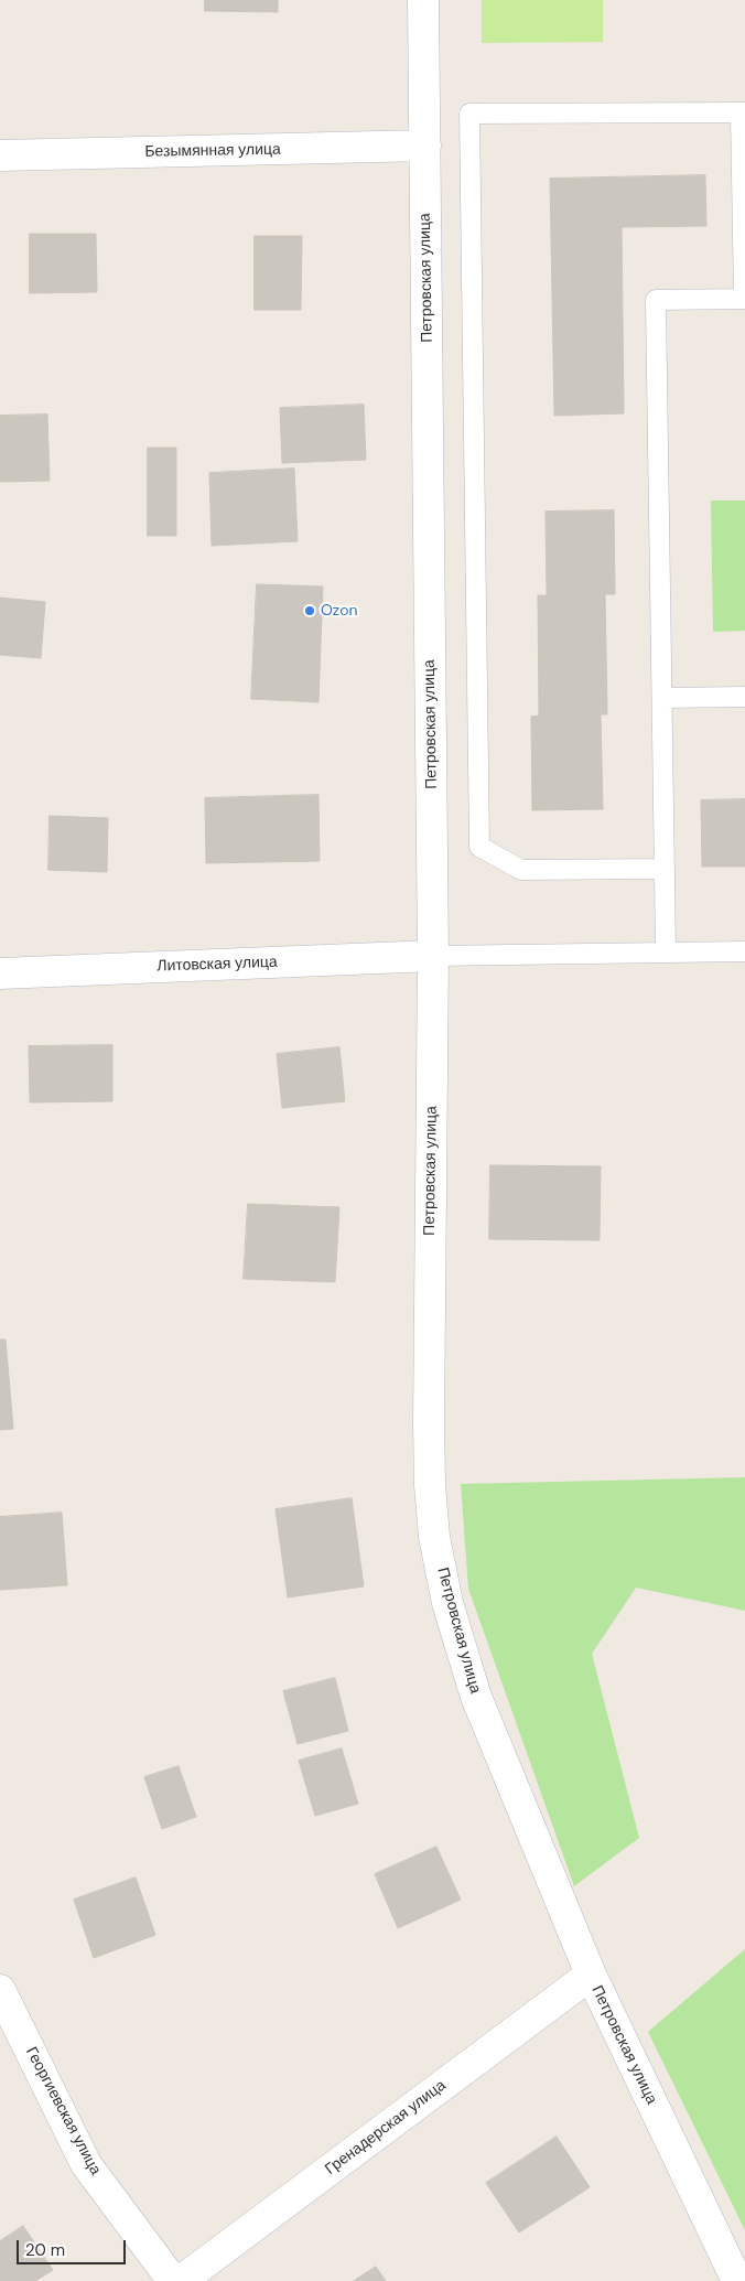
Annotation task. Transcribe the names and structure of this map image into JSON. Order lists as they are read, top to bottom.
{
  "streets": {
    "street": [
      "Безымянная улица",
      "Петровская улица",
      "Литовская улица",
      "Георгиевская улица",
      "Гренадерская улица"
    ]
  },
  "crossings": [
    ["Безымянная улица", "Петровская улица"],
    ["Петровская улица", "Литовская улица"],
    ["Петровская улица", "Гренадерская улица"]
  ],
  "places": ["Ozon"],
  "scale_bar": "20 m"
}
